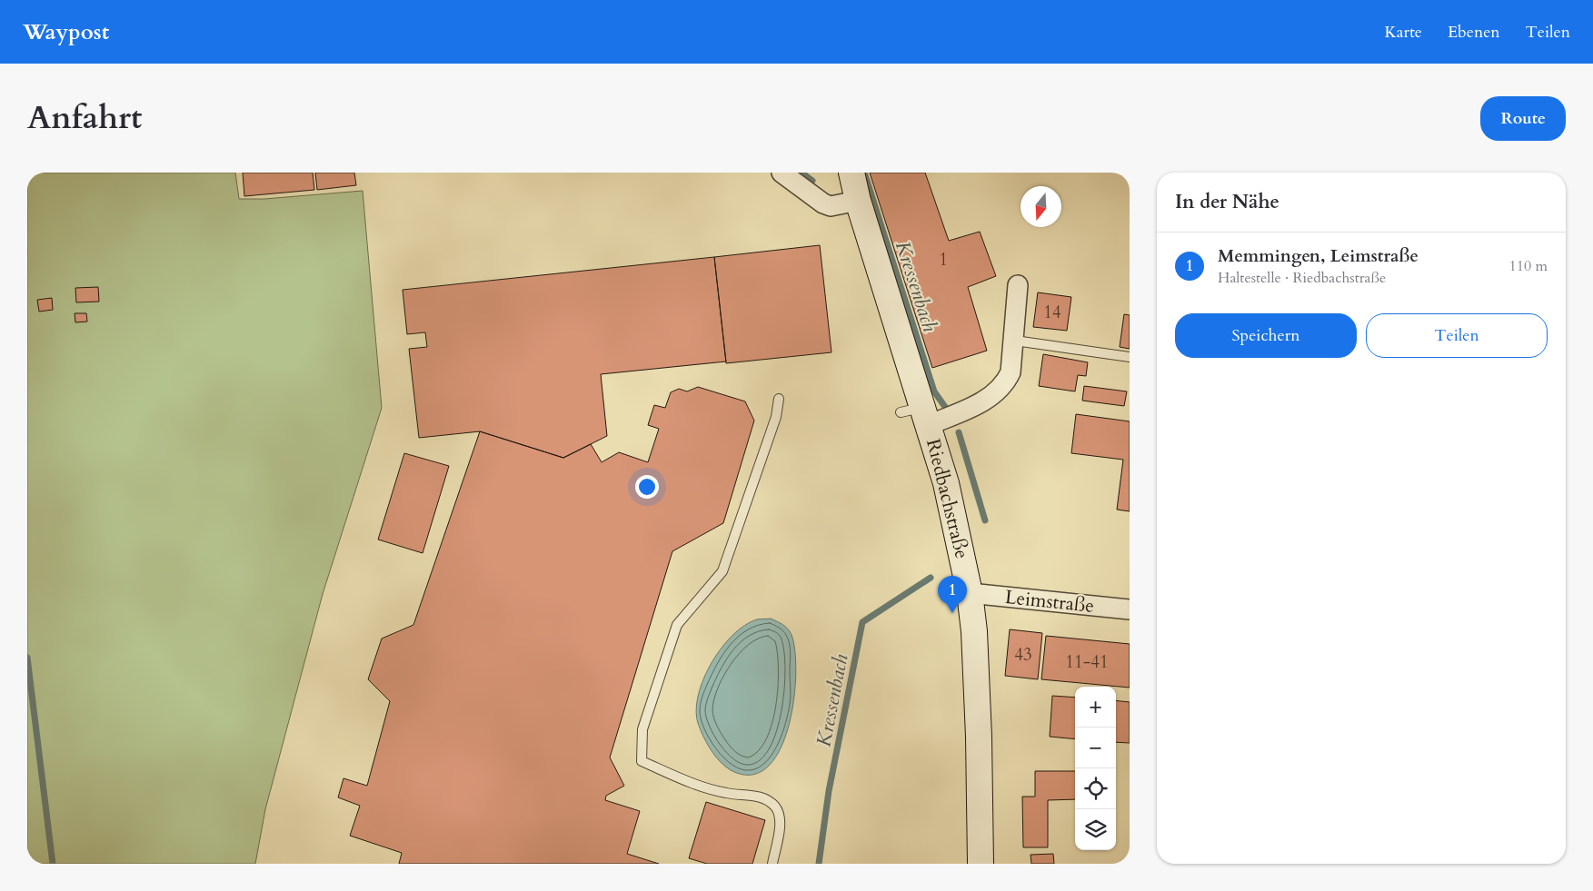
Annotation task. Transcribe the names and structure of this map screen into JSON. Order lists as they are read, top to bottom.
{
  "streets": {
    "street": ["Riedbachstraße", "Leimstraße"]
  },
  "crossings": [
    ["Riedbachstraße", "Leimstraße"]
  ],
  "water": ["Kressenbach"],
  "house_numbers": [
    "1",
    "14",
    "43",
    "11-41"
  ],
  "north": "bottom",
  "page": {
    "header": "Waypost",
    "nav": ["Karte", "Ebenen", "Teilen"],
    "title": "Anfahrt",
    "buttons": [
      "Route",
      ["Speichern", "Teilen"]
    ],
    "heading": "In der Nähe",
    "list": [
      {
        "mark": "1",
        "name": "Memmingen, Leimstraße",
        "note": "Haltestelle · Riedbachstraße",
        "value": "110 m"
      }
    ],
    "pins": "1",
    "map_buttons": ["+", "−"]
  }
}
